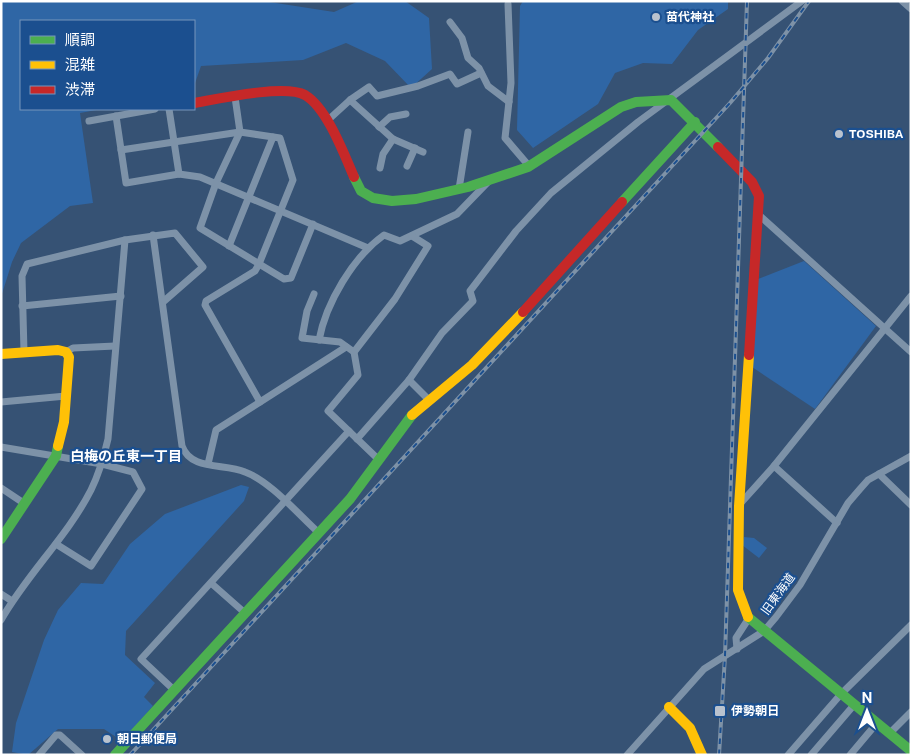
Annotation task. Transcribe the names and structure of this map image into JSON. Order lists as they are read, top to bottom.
{
  "streets": {
    "street": ["旧東海道"]
  },
  "districts": ["白梅の丘東一丁目"],
  "places": {
    "other": ["苗代神社", "TOSHIBA", "朝日郵便局"],
    "transit": ["伊勢朝日"]
  },
  "legend": ["順調", "混雑", "渋滞"],
  "north": "top"
}
